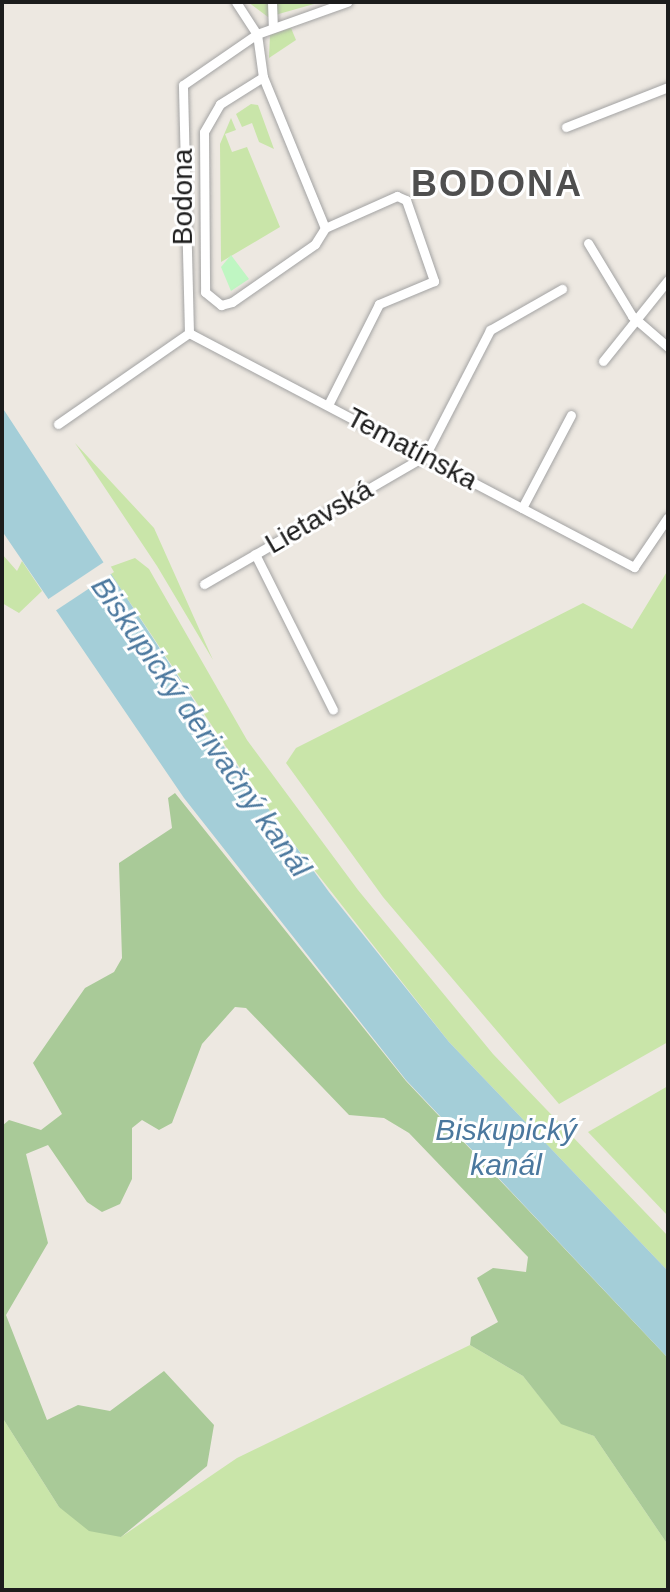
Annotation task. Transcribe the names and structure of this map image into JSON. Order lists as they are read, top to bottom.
{
  "streets": {
    "street": ["Bodona", "Tematínska", "Lietavská"]
  },
  "crossings": [
    ["Bodona", "Tematínska"],
    ["Tematínska", "Lietavská"]
  ],
  "districts": ["BODONA"],
  "water": ["Biskupický derivačný kanál", "Biskupický kanál"]
}
